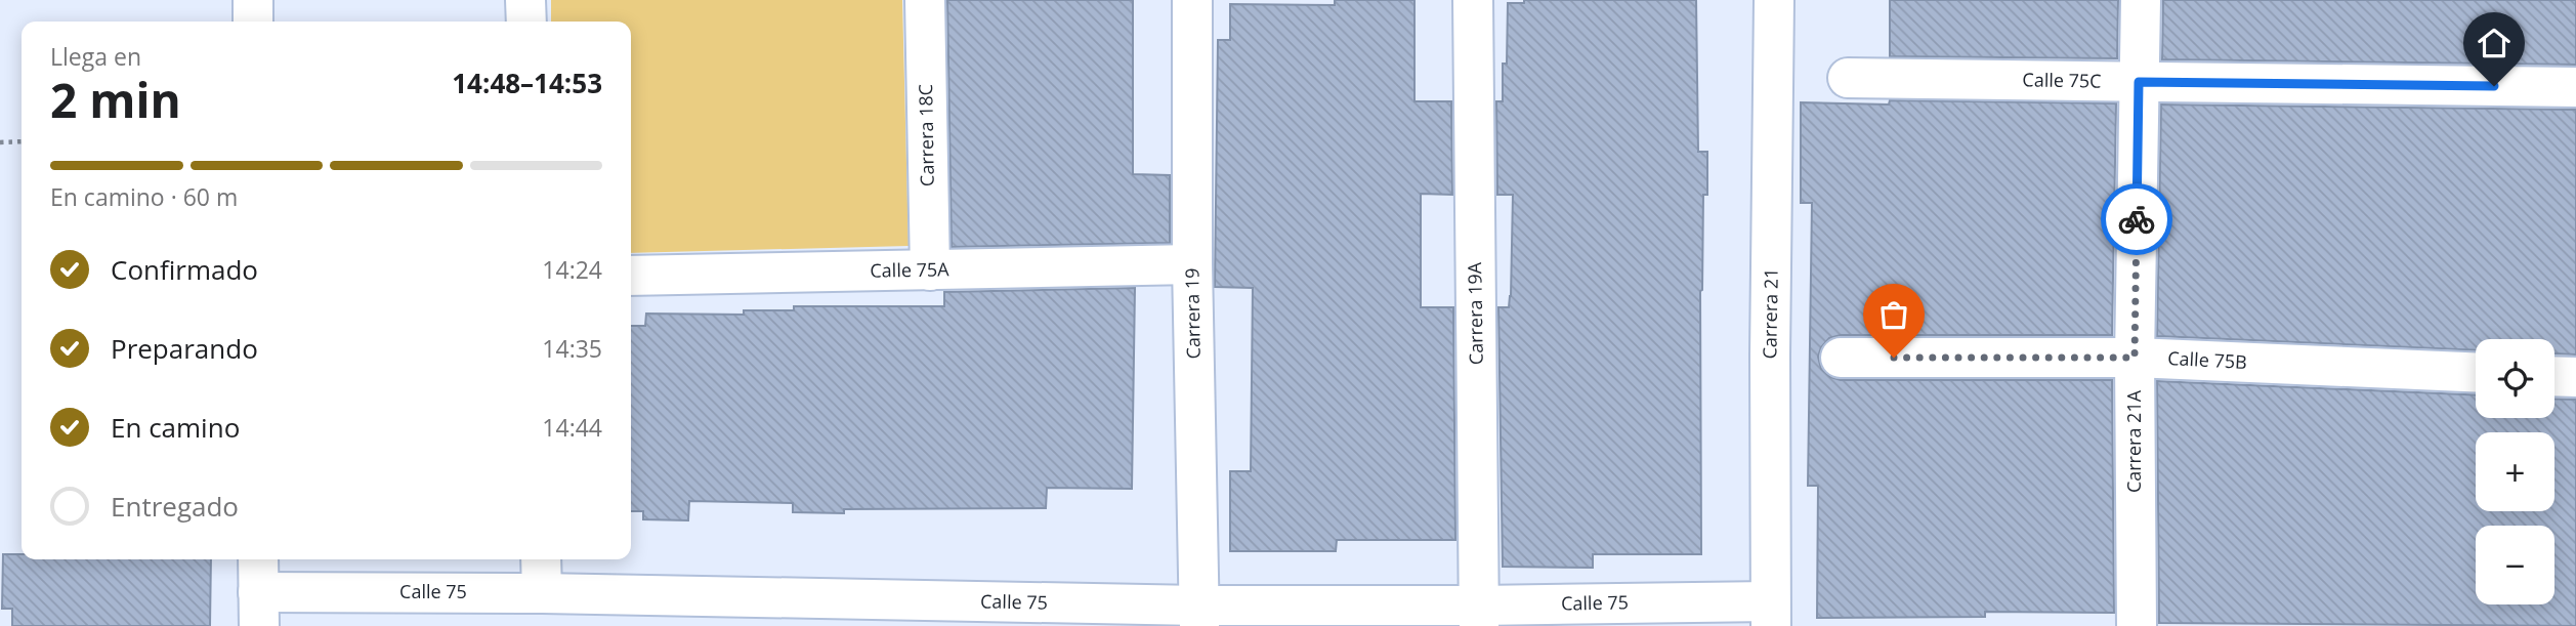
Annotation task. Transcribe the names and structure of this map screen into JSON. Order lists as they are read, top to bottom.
{
  "streets": {
    "street": [
      "Calle 75C",
      "Carrera 18C",
      "Calle 75A",
      "Carrera 19",
      "Carrera 19A",
      "Carrera 21",
      "Calle 75B",
      "Carrera 21A",
      "Calle 75"
    ]
  },
  "crossings": [
    ["Calle 75C", "Carrera 21A"],
    ["Carrera 18C", "Calle 75A"],
    ["Calle 75A", "Carrera 19"],
    ["Carrera 19", "Calle 75"],
    ["Carrera 19A", "Calle 75"],
    ["Carrera 21", "Calle 75"],
    ["Calle 75B", "Carrera 21A"]
  ],
  "page": {
    "heading": ["2 min", "Llega en", "14:48–14:53"],
    "bar": "En camino · 60 m",
    "list": [
      ["Confirmado", "14:24"],
      ["Preparando", "14:35"],
      ["En camino", "14:44"],
      "Entregado"
    ],
    "map_buttons": ["+", "−"]
  }
}
